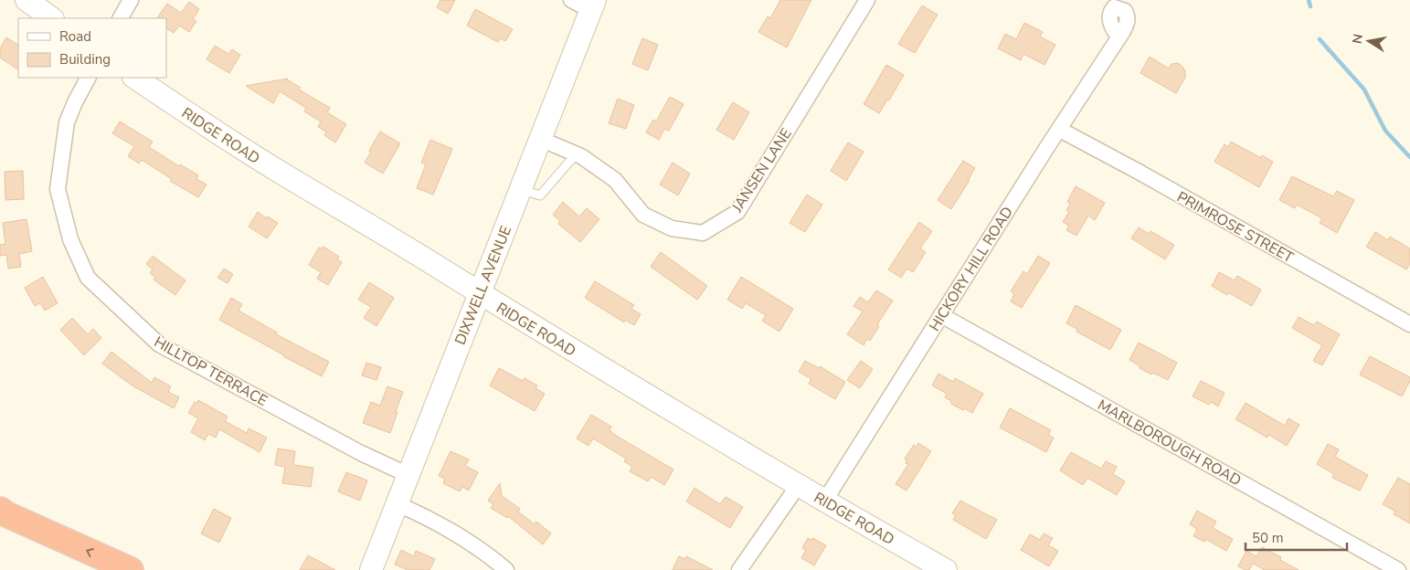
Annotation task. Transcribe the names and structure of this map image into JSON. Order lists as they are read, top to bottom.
{
  "streets": {
    "main road": ["RIDGE ROAD", "DIXWELL AVENUE"],
    "street": [
      "JANSEN LANE",
      "PRIMROSE STREET",
      "HICKORY HILL ROAD",
      "HILLTOP TERRACE",
      "MARLBOROUGH ROAD"
    ]
  },
  "crossings": [
    ["RIDGE ROAD", "HICKORY HILL ROAD"],
    ["RIDGE ROAD", "DIXWELL AVENUE"],
    ["JANSEN LANE", "DIXWELL AVENUE"],
    ["PRIMROSE STREET", "HICKORY HILL ROAD"],
    ["HICKORY HILL ROAD", "MARLBOROUGH ROAD"],
    ["DIXWELL AVENUE", "HILLTOP TERRACE"]
  ],
  "legend": ["Road", "Building"],
  "scale_bar": "50 m",
  "north": "left"
}
